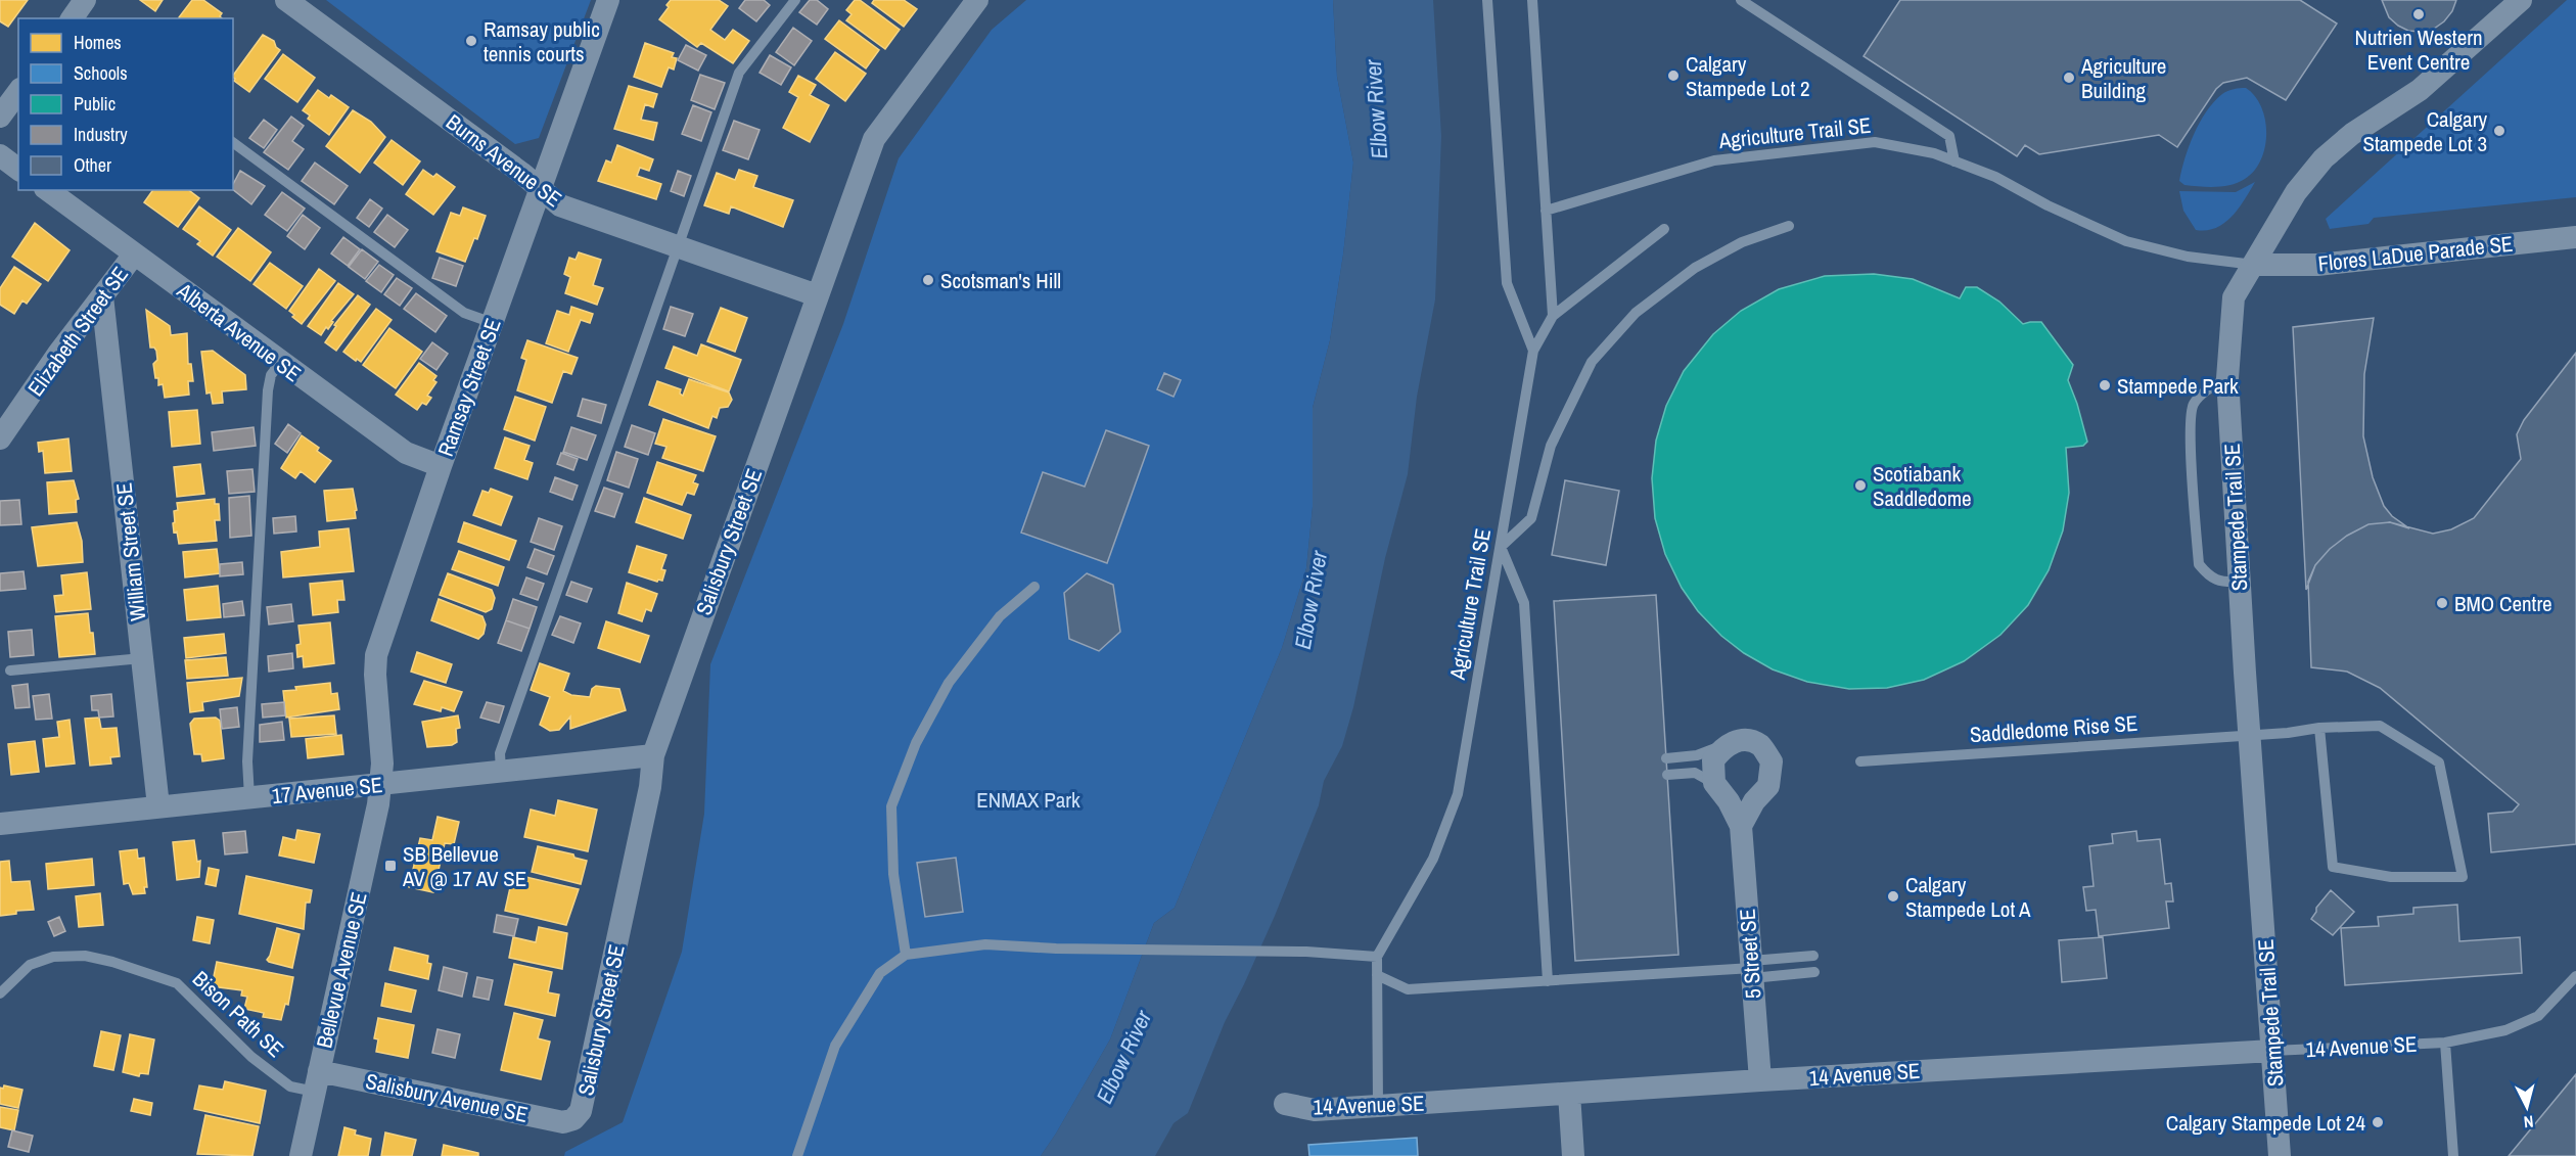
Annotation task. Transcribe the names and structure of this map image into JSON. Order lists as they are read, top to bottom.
{
  "streets": {
    "street": [
      "Burns Avenue SE",
      "Flores LaDue Parade SE",
      "Elizabeth Street SE",
      "Alberta Avenue SE",
      "Ramsay Street SE",
      "Stampede Trail SE",
      "Salisbury Street SE",
      "William Street SE",
      "17 Avenue SE",
      "5 Street SE",
      "Bellevue Avenue SE",
      "14 Avenue SE",
      "Salisbury Avenue SE"
    ],
    "lane": ["Agriculture Trail SE", "Saddledome Rise SE", "Bison Path SE"]
  },
  "crossings": [
    ["Agriculture Trail SE", "Flores LaDue Parade SE"],
    ["Agriculture Trail SE", "Stampede Trail SE"],
    ["Burns Avenue SE", "Ramsay Street SE"],
    ["Burns Avenue SE", "Salisbury Street SE"],
    ["Flores LaDue Parade SE", "Stampede Trail SE"],
    ["Elizabeth Street SE", "Alberta Avenue SE"],
    ["Elizabeth Street SE", "William Street SE"],
    ["Alberta Avenue SE", "Ramsay Street SE"],
    ["Ramsay Street SE", "17 Avenue SE"],
    ["Ramsay Street SE", "Bellevue Avenue SE"],
    ["Stampede Trail SE", "Saddledome Rise SE"],
    ["Stampede Trail SE", "14 Avenue SE"],
    ["Salisbury Street SE", "17 Avenue SE"],
    ["Salisbury Street SE", "Salisbury Avenue SE"],
    ["William Street SE", "17 Avenue SE"],
    ["17 Avenue SE", "Bellevue Avenue SE"],
    ["5 Street SE", "14 Avenue SE"],
    ["Bellevue Avenue SE", "Bison Path SE"],
    ["Bellevue Avenue SE", "Salisbury Avenue SE"],
    ["Bison Path SE", "Salisbury Avenue SE"]
  ],
  "water": ["Elbow River"],
  "parks": ["ENMAX Park"],
  "places": {
    "other": [
      "Nutrien Western Event Centre",
      "Ramsay public tennis courts",
      "Calgary Stampede Lot 2",
      "Agriculture Building",
      "Calgary Stampede Lot 3",
      "Scotsman's Hill",
      "Stampede Park",
      "Scotiabank Saddledome",
      "BMO Centre",
      "Calgary Stampede Lot A",
      "Calgary Stampede Lot 24"
    ],
    "transit": ["SB Bellevue AV @ 17 AV SE"]
  },
  "legend": [
    "Homes",
    "Schools",
    "Public",
    "Industry",
    "Other"
  ],
  "north": "bottom"
}
